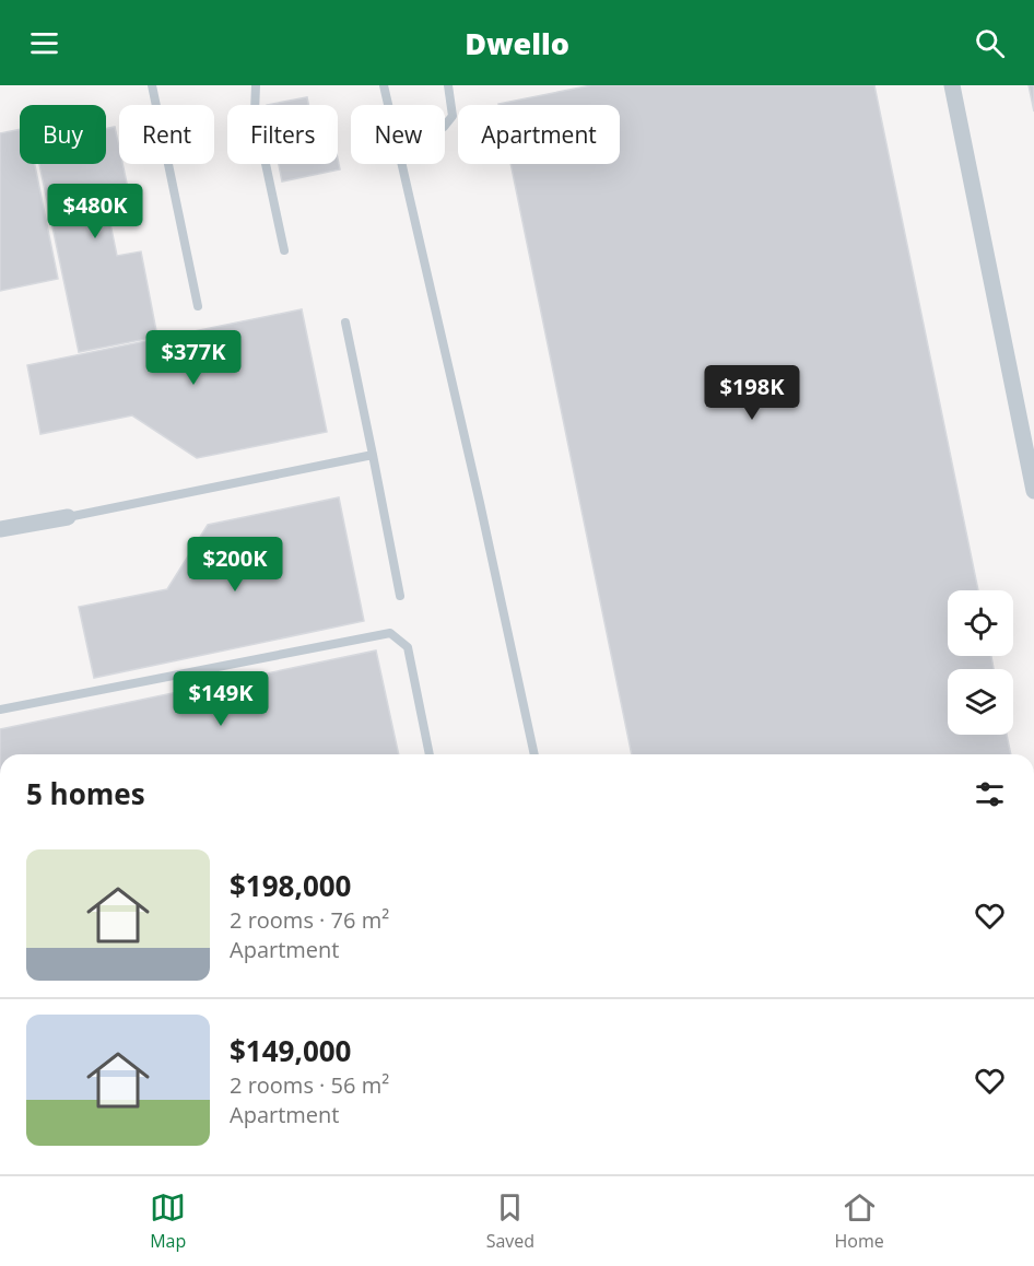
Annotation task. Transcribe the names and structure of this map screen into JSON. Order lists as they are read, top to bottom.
{
  "page": {
    "header": "Dwello",
    "chip": [
      "Buy",
      "Rent",
      "Filters",
      "New",
      "Apartment"
    ],
    "price": [
      "$480K",
      "$377K",
      "$198K",
      "$200K",
      "$149K"
    ],
    "heading": "5 homes",
    "list": [
      {
        "name": "$198,000",
        "note": "2 rooms · 76 m² · Apartment"
      },
      {
        "name": "$149,000",
        "note": "2 rooms · 56 m² · Apartment"
      }
    ],
    "tabs": ["Map", "Saved", "Home"]
  }
}
